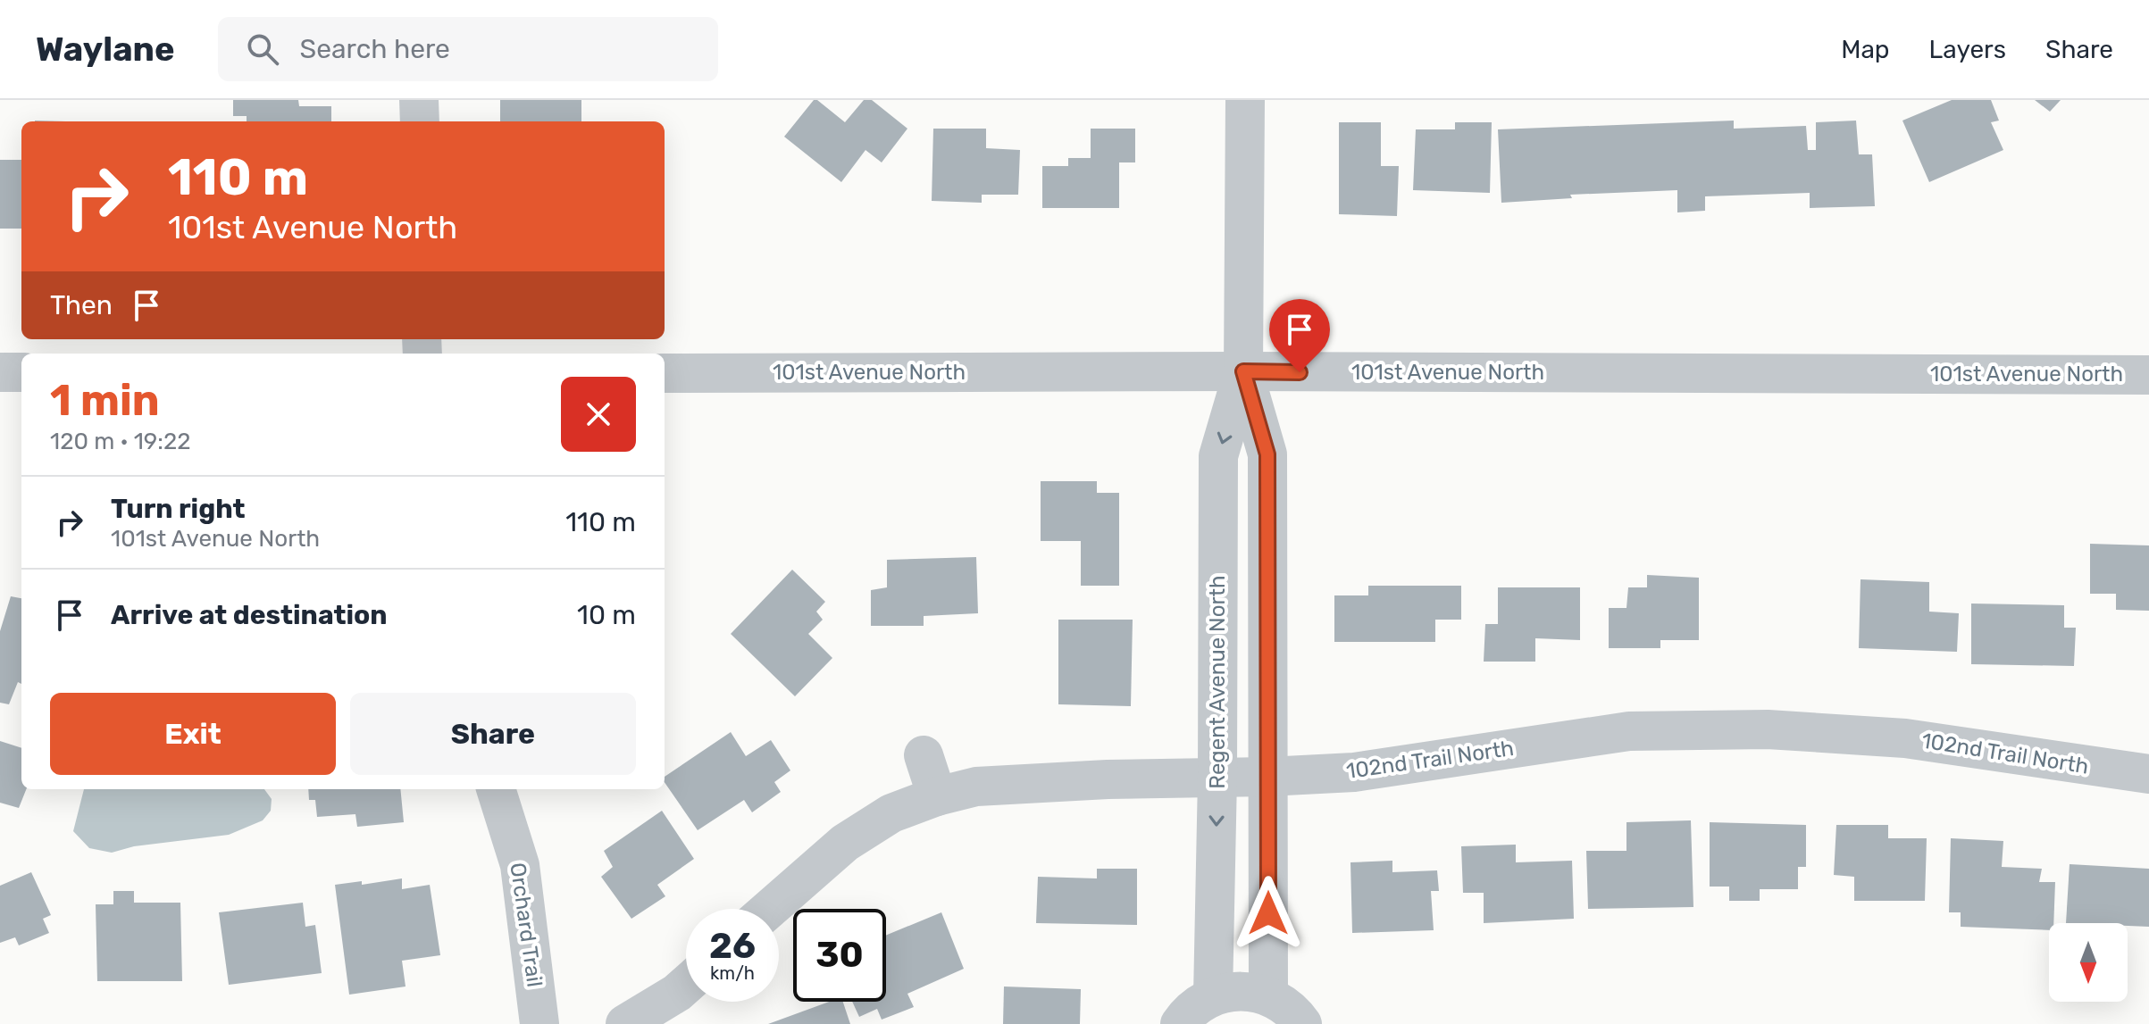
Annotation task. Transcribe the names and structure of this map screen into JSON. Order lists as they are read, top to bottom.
{
  "streets": {
    "street": [
      "101st Avenue North",
      "Regent Avenue North",
      "102nd Trail North",
      "Orchard Trail"
    ]
  },
  "crossings": [
    ["101st Avenue North", "Regent Avenue North"],
    ["Regent Avenue North", "102nd Trail North"]
  ],
  "north": "bottom",
  "page": {
    "header": "Waylane",
    "search": "Search here",
    "nav": ["Map", "Layers", "Share"],
    "turn": ["110 m", "101st Avenue North"],
    "then": "Then",
    "heading": ["1 min", "120 m · 19:22"],
    "list": [
      {
        "name": "Turn right",
        "note": "101st Avenue North",
        "value": "110 m"
      },
      {
        "name": "Arrive at destination",
        "value": "10 m"
      }
    ],
    "buttons": ["Exit", "Share"],
    "speed": "26 km/h",
    "limit": "30"
  }
}
